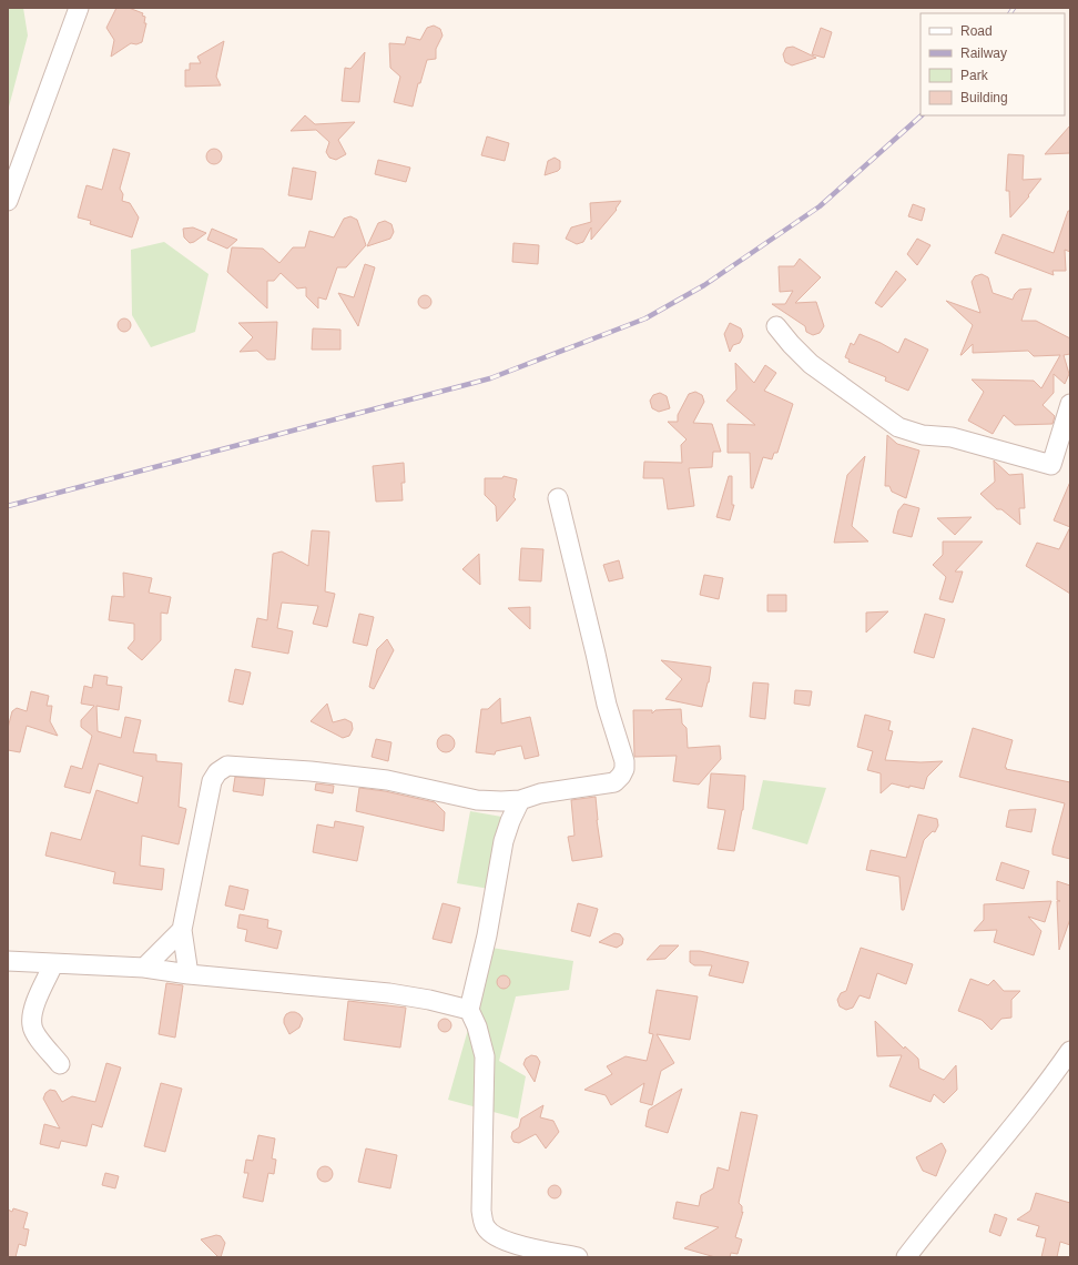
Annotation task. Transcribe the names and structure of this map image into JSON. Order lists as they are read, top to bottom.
{
  "legend": [
    "Road",
    "Railway",
    "Park",
    "Building"
  ]
}
